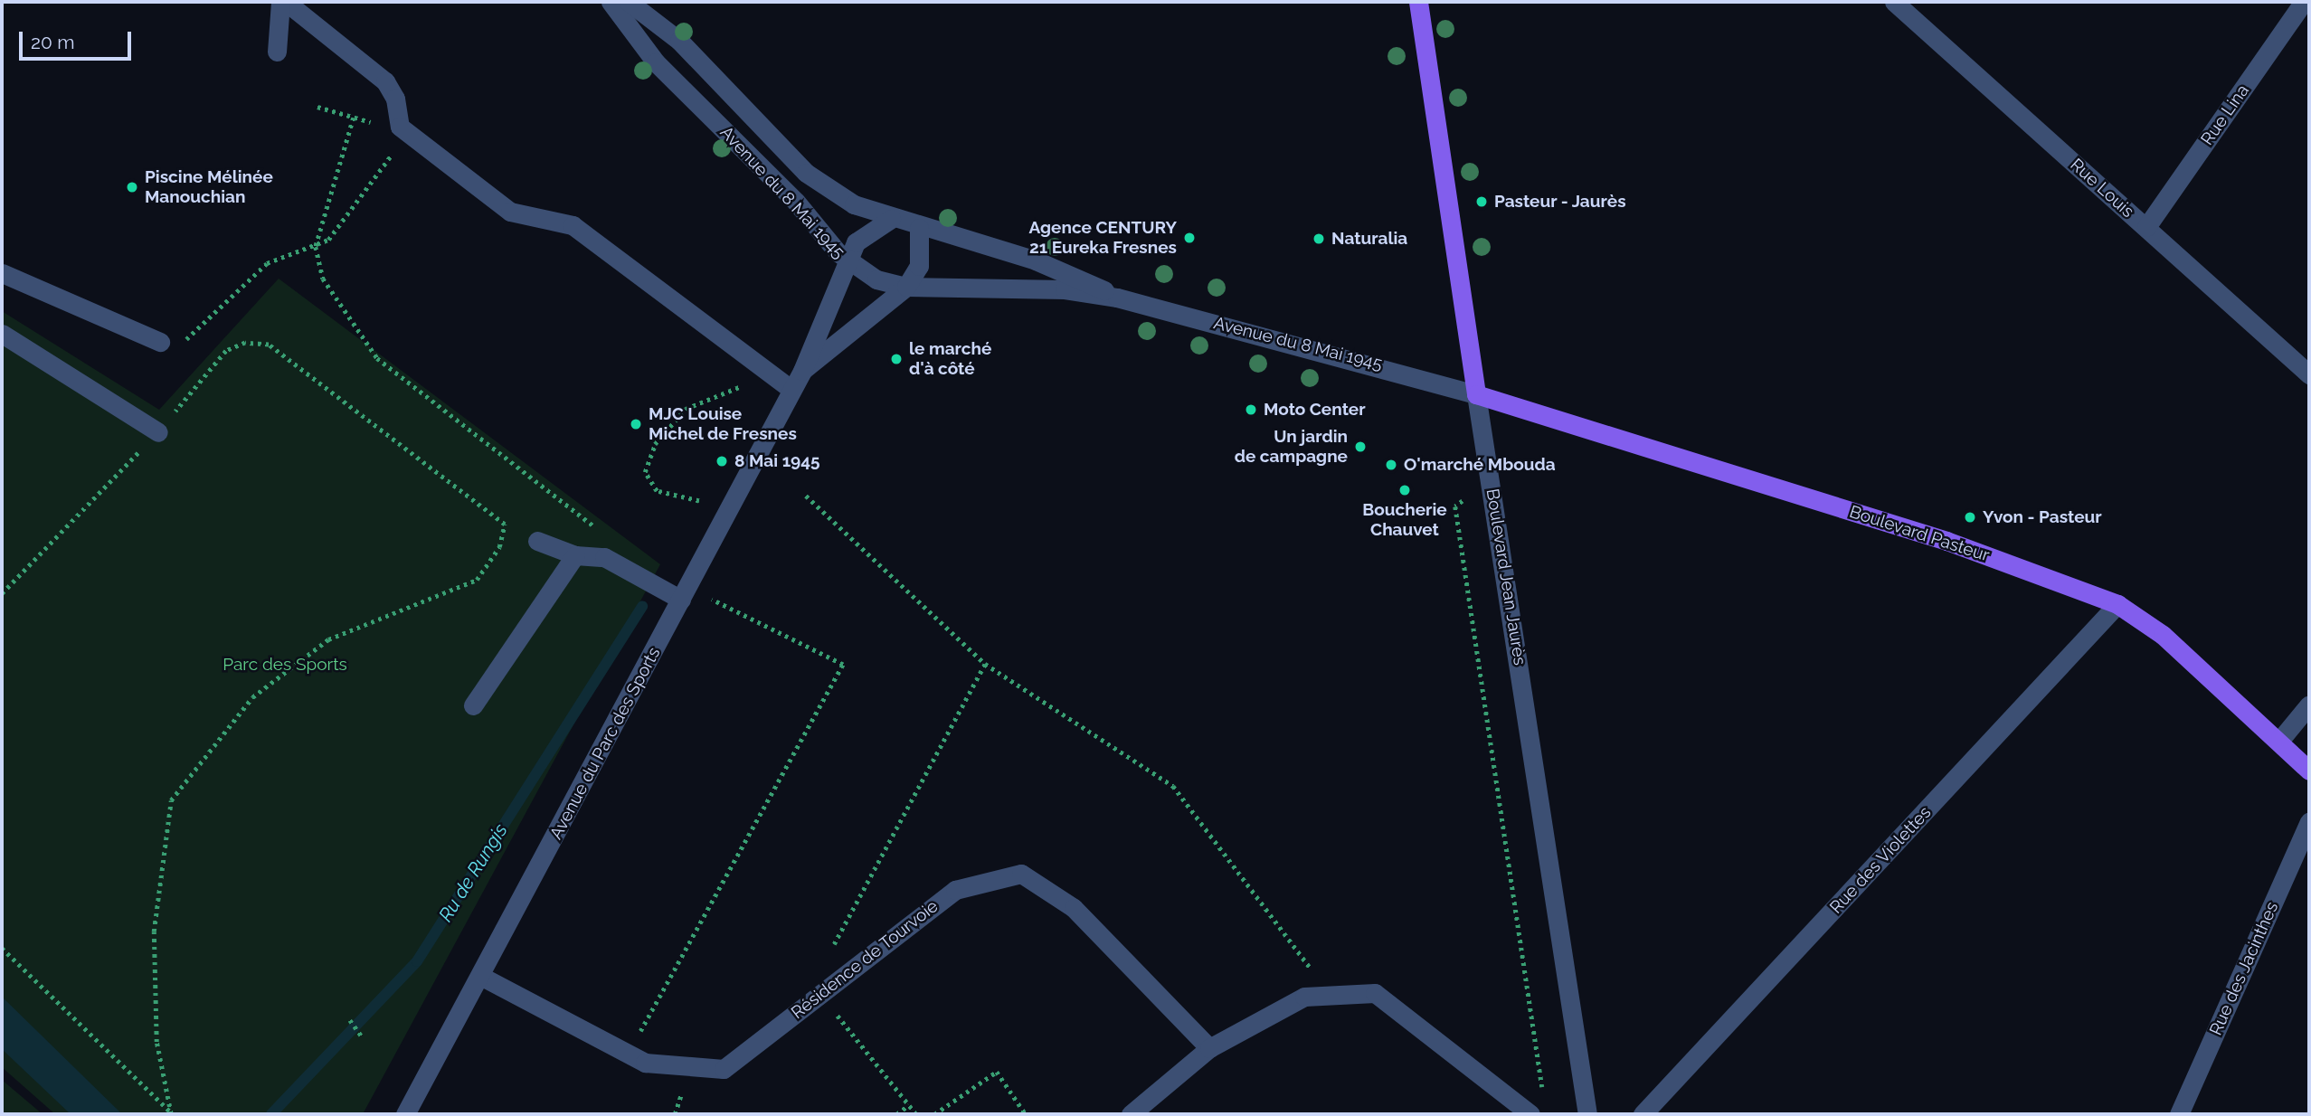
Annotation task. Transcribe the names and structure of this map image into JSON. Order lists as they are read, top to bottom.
{
  "streets": {
    "main road": ["Boulevard Pasteur", "Boulevard Jean Jaurès"],
    "street": [
      "Rue Lina",
      "Rue Louis",
      "Avenue du 8 Mai 1945",
      "Avenue du Parc des Sports",
      "Rue des Violettes",
      "Résidence de Tourvoie",
      "Rue des Jacinthes"
    ]
  },
  "crossings": [
    ["Rue Lina", "Rue Louis"],
    ["Avenue du 8 Mai 1945", "Boulevard Pasteur"],
    ["Avenue du 8 Mai 1945", "Boulevard Jean Jaurès"],
    ["Avenue du 8 Mai 1945", "Avenue du Parc des Sports"],
    ["Boulevard Pasteur", "Boulevard Jean Jaurès"],
    ["Boulevard Pasteur", "Rue des Violettes"],
    ["Avenue du Parc des Sports", "Résidence de Tourvoie"]
  ],
  "water": ["Ru de Rungis"],
  "parks": ["Parc des Sports"],
  "places": [
    "Piscine Mélinée Manouchian",
    "Pasteur - Jaurès",
    "Agence CENTURY 21 Eureka Fresnes",
    "Naturalia",
    "le marché d'à côté",
    "Moto Center",
    "MJC Louise Michel de Fresnes",
    "Un jardin de campagne",
    "8 Mai 1945",
    "O'marché Mbouda",
    "Boucherie Chauvet",
    "Yvon - Pasteur"
  ],
  "scale_bar": "20 m"
}
